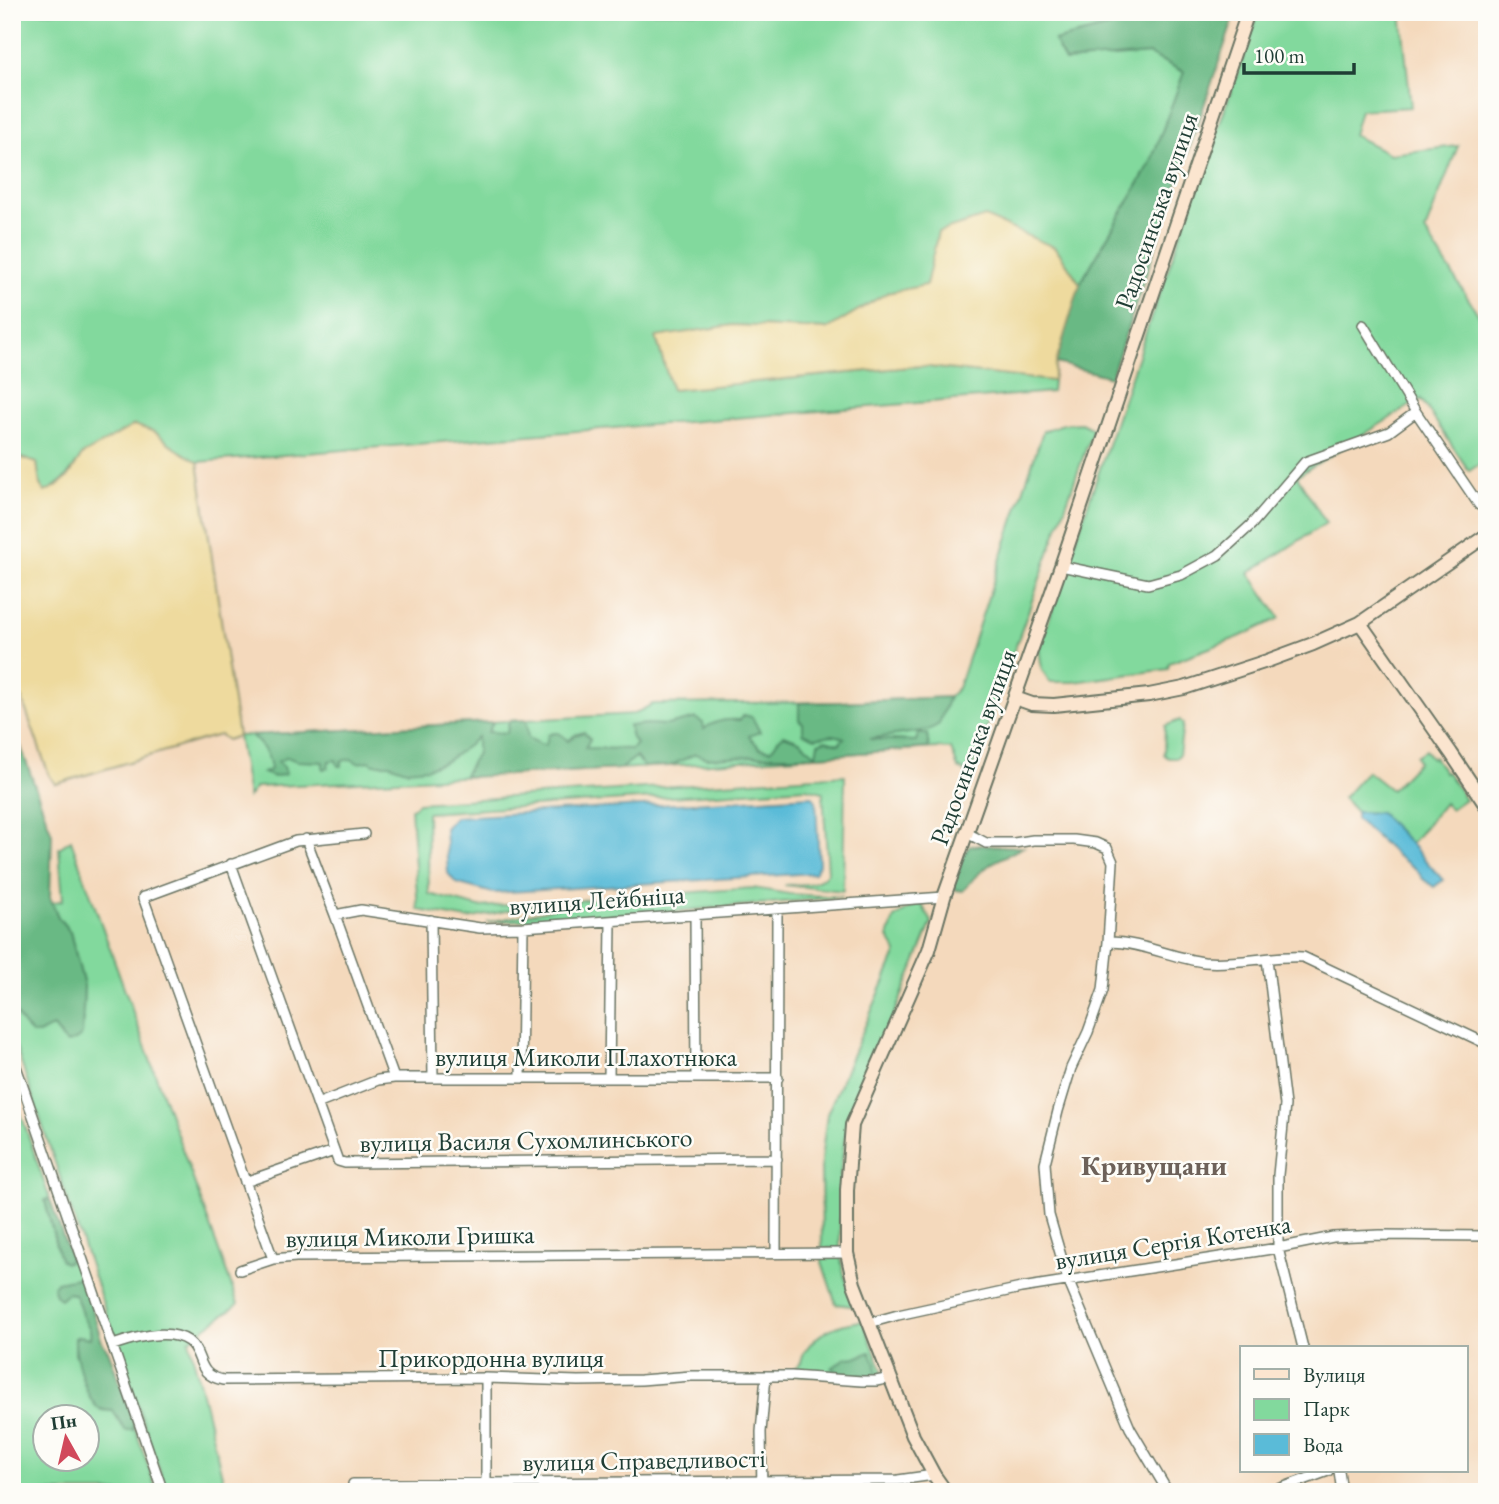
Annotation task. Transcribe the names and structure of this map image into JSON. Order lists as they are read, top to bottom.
{
  "streets": {
    "main road": ["Радосинська вулиця"],
    "street": [
      "вулиця Лейбніца",
      "вулиця Миколи Плахотнюка",
      "вулиця Василя Сухомлинського",
      "вулиця Миколи Гришка",
      "вулиця Сергія Котенка",
      "Прикордонна вулиця",
      "вулиця Справедливості"
    ]
  },
  "crossings": [
    ["Радосинська вулиця", "вулиця Лейбніца"],
    ["Радосинська вулиця", "вулиця Миколи Гришка"],
    ["Радосинська вулиця", "вулиця Сергія Котенка"],
    ["Радосинська вулиця", "Прикордонна вулиця"],
    ["Радосинська вулиця", "вулиця Справедливості"],
    ["вулиця Миколи Плахотнюка", "вулиця Василя Сухомлинського"],
    ["вулиця Василя Сухомлинського", "вулиця Миколи Гришка"]
  ],
  "districts": ["Кривущани"],
  "legend": ["Вулиця", "Парк", "Вода"],
  "scale_bar": "100 m",
  "north": "top"
}
